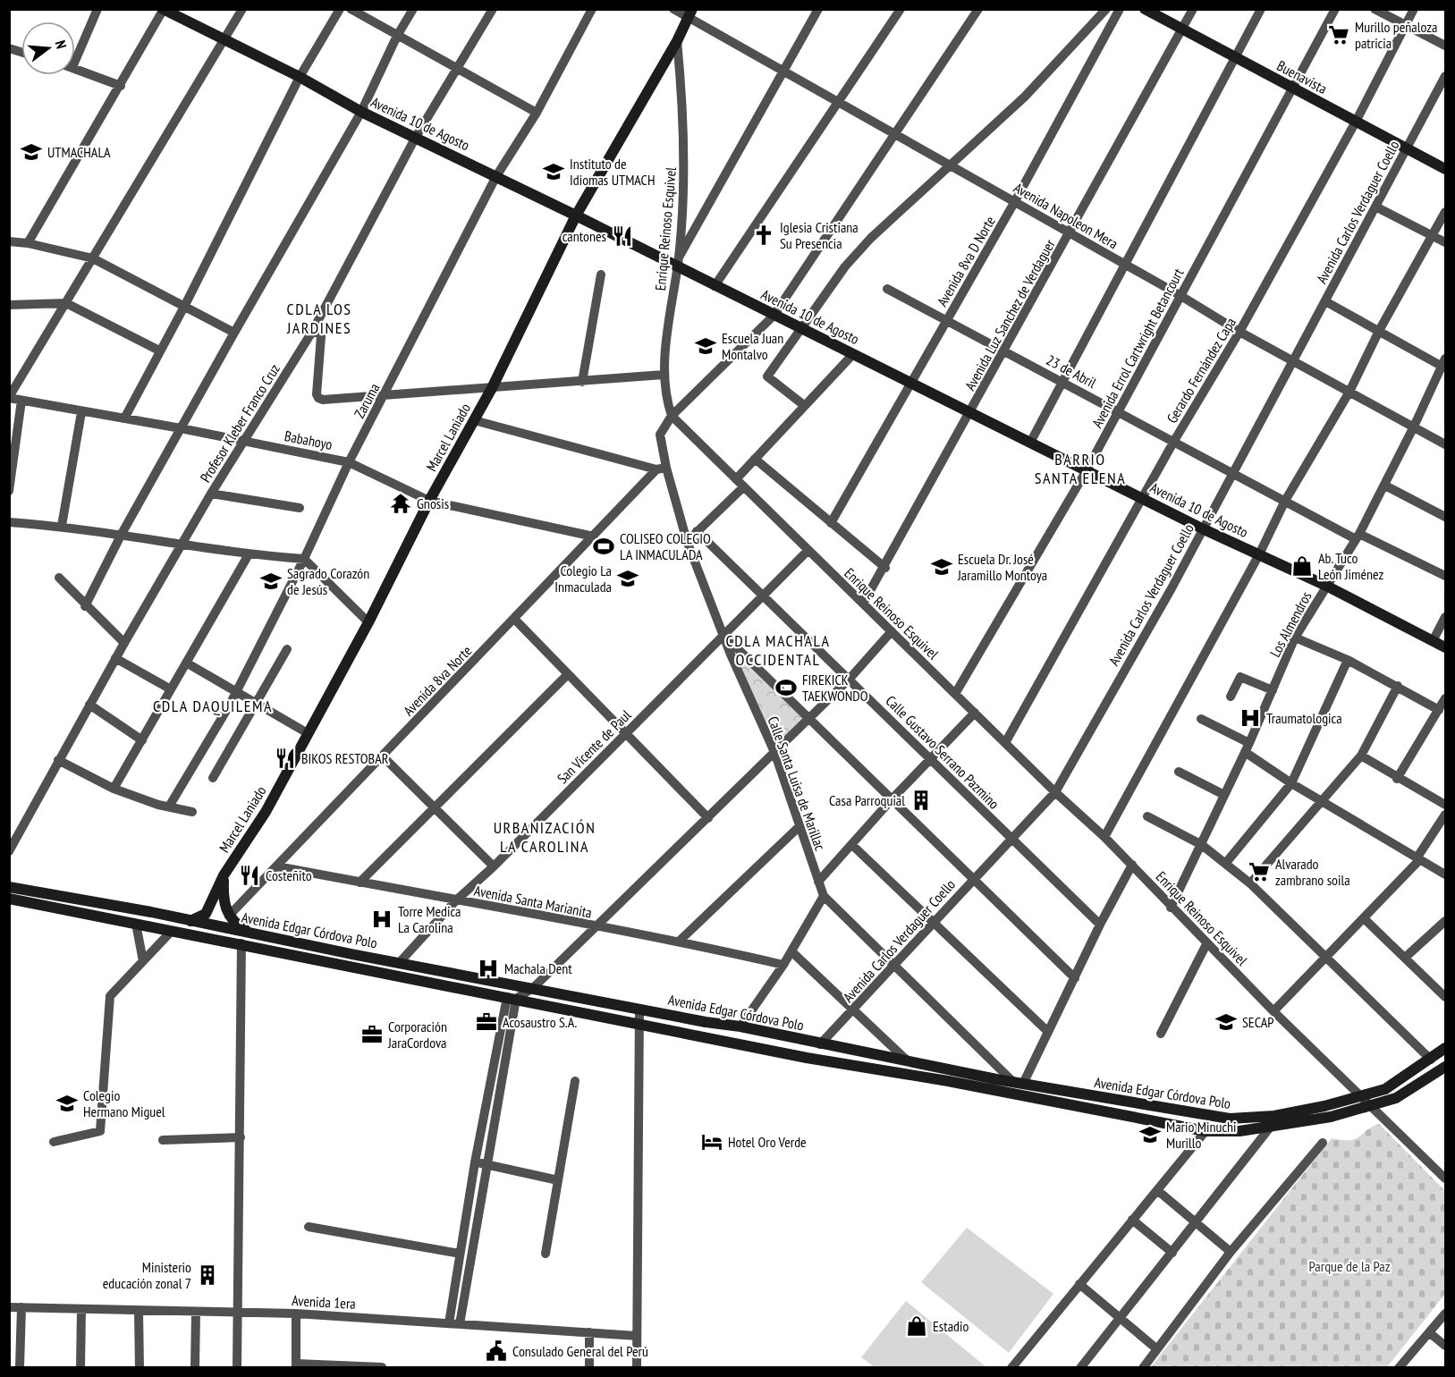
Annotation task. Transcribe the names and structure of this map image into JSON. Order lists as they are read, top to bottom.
{
  "streets": {
    "main road": [
      "Buenavista",
      "Avenida 10 de Agosto",
      "Marcel Laniado",
      "Avenida Edgar Córdova Polo"
    ],
    "street": [
      "Avenida Carlos Verdaguer Coello",
      "Avenida Napoleon Mera",
      "Enrique Reinoso Esquivel",
      "Avenida 8va D Norte",
      "Avenida Luz Sanchez de Verdaguer",
      "Avenida Errol Cartwright Betancourt",
      "Gerardo Fernández Capa",
      "23 de Abril",
      "Zaruma",
      "Profesor Kleber Franco Cruz",
      "Babahoyo",
      "Los Almendros",
      "Avenida 8va Norte",
      "San Vicente de Paul",
      "Calle Gustavo Serrano Pazmino",
      "Calle Santa Luisa de Marillac",
      "Avenida Santa Marianita",
      "Avenida 1era"
    ]
  },
  "crossings": [
    ["Buenavista", "Avenida Carlos Verdaguer Coello"],
    ["Buenavista", "Avenida Luz Sanchez de Verdaguer"],
    ["Buenavista", "Avenida Errol Cartwright Betancourt"],
    ["Buenavista", "Gerardo Fernández Capa"],
    ["Avenida 10 de Agosto", "Avenida Carlos Verdaguer Coello"],
    ["Avenida 10 de Agosto", "Enrique Reinoso Esquivel"],
    ["Avenida 10 de Agosto", "Avenida 8va D Norte"],
    ["Avenida 10 de Agosto", "Avenida Luz Sanchez de Verdaguer"],
    ["Avenida 10 de Agosto", "Avenida Errol Cartwright Betancourt"],
    ["Avenida 10 de Agosto", "Gerardo Fernández Capa"],
    ["Avenida 10 de Agosto", "Zaruma"],
    ["Avenida 10 de Agosto", "Profesor Kleber Franco Cruz"],
    ["Avenida 10 de Agosto", "Marcel Laniado"],
    ["Avenida 10 de Agosto", "Los Almendros"],
    ["Avenida Carlos Verdaguer Coello", "Avenida Napoleon Mera"],
    ["Avenida Carlos Verdaguer Coello", "Enrique Reinoso Esquivel"],
    ["Avenida Carlos Verdaguer Coello", "23 de Abril"],
    ["Avenida Carlos Verdaguer Coello", "Calle Gustavo Serrano Pazmino"],
    ["Avenida Carlos Verdaguer Coello", "Avenida Edgar Córdova Polo"],
    ["Avenida Napoleon Mera", "Avenida 8va D Norte"],
    ["Avenida Napoleon Mera", "Avenida Luz Sanchez de Verdaguer"],
    ["Avenida Napoleon Mera", "Avenida Errol Cartwright Betancourt"],
    ["Avenida Napoleon Mera", "Gerardo Fernández Capa"],
    ["Avenida Napoleon Mera", "Marcel Laniado"],
    ["Avenida Napoleon Mera", "Los Almendros"],
    ["Enrique Reinoso Esquivel", "Avenida Luz Sanchez de Verdaguer"],
    ["Enrique Reinoso Esquivel", "Avenida Errol Cartwright Betancourt"],
    ["Enrique Reinoso Esquivel", "Gerardo Fernández Capa"],
    ["Enrique Reinoso Esquivel", "Marcel Laniado"],
    ["Enrique Reinoso Esquivel", "Los Almendros"],
    ["Enrique Reinoso Esquivel", "San Vicente de Paul"],
    ["Enrique Reinoso Esquivel", "Calle Santa Luisa de Marillac"],
    ["Enrique Reinoso Esquivel", "Avenida Edgar Córdova Polo"],
    ["Avenida 8va D Norte", "23 de Abril"],
    ["Avenida Luz Sanchez de Verdaguer", "23 de Abril"],
    ["Avenida Errol Cartwright Betancourt", "23 de Abril"],
    ["Gerardo Fernández Capa", "23 de Abril"],
    ["23 de Abril", "Los Almendros"],
    ["Zaruma", "Babahoyo"],
    ["Profesor Kleber Franco Cruz", "Babahoyo"],
    ["Marcel Laniado", "Babahoyo"],
    ["Marcel Laniado", "Avenida 8va Norte"],
    ["Marcel Laniado", "Avenida Edgar Córdova Polo"],
    ["Babahoyo", "Avenida 8va Norte"],
    ["Avenida 8va Norte", "Calle Santa Luisa de Marillac"],
    ["Avenida 8va Norte", "Avenida Santa Marianita"],
    ["San Vicente de Paul", "Calle Gustavo Serrano Pazmino"],
    ["San Vicente de Paul", "Calle Santa Luisa de Marillac"],
    ["San Vicente de Paul", "Avenida Santa Marianita"],
    ["San Vicente de Paul", "Avenida Edgar Córdova Polo"]
  ],
  "districts": [
    "CDLA LOS JARDINES",
    "BARRIO SANTA ELENA",
    "CDLA MACHALA OCCIDENTAL",
    "CDLA DAQUILEMA",
    "URBANIZACIÓN LA CAROLINA"
  ],
  "parks": ["Parque de la Paz"],
  "places": {
    "supermarket": ["Murillo peñaloza patricia", "Alvarado zambrano soila"],
    "school or university": [
      "UTMACHALA",
      "Instituto de Idiomas UTMACH",
      "Escuela Juan Montalvo",
      "Escuela Dr. José Jaramillo Montoya",
      "Colegio La Inmaculada",
      "Sagrado Corazón de Jesús",
      "SECAP",
      "Colegio Hermano Miguel",
      "Mario Minuchi Murillo"
    ],
    "church": ["Iglesia Cristiana Su Presencia"],
    "restaurant": ["cantones", "BIKOS RESTOBAR", "Costeñito"],
    "temple": ["Gnosis"],
    "sports": ["COLISEO COLEGIO LA INMACULADA", "FIREKICK TAEKWONDO"],
    "shop": ["Ab. Tuco León Jiménez", "Estadio"],
    "hospital": ["Traumatologica", "Torre Medica La Carolina", "Machala Dent"],
    "building": ["Casa Parroquial", "Ministerio educación zonal 7"],
    "office": ["Acosaustro S.A.", "Corporación JaraCordova"],
    "hotel": ["Hotel Oro Verde"],
    "public building": ["Consulado General del Perú"]
  },
  "north": "right"
}
